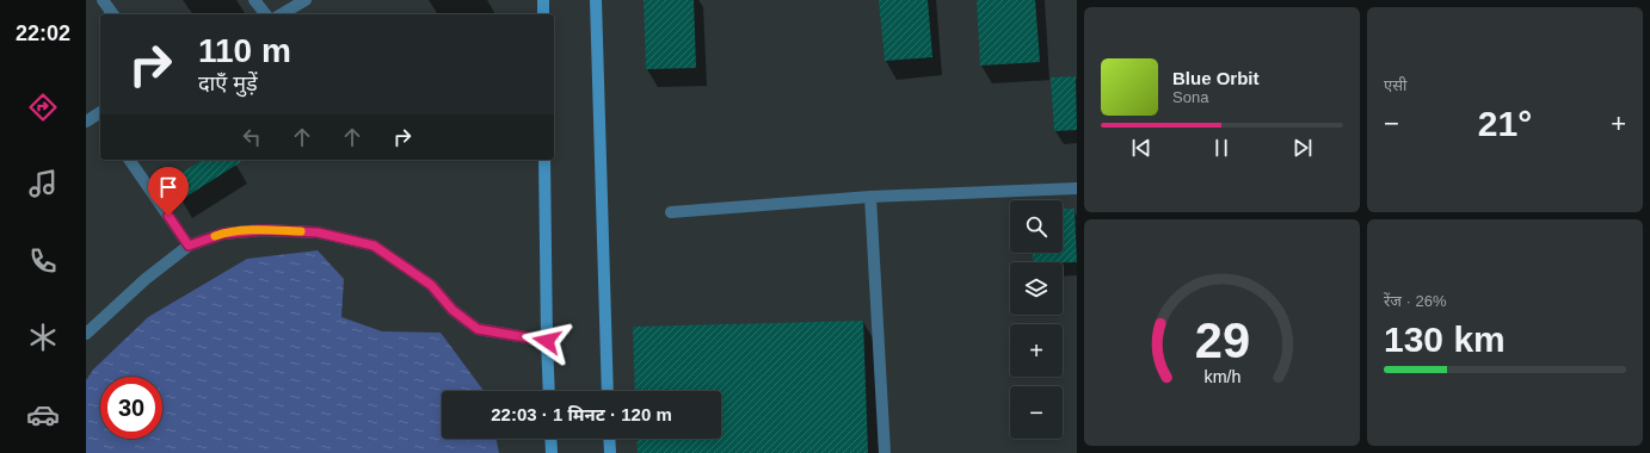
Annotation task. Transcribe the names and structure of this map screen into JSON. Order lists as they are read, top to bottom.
{
  "page": {
    "tabs": "22:02",
    "tile": [
      "एसी",
      ["रेंज · 26%", "130 km"]
    ],
    "turn": ["110 m", "दाएँ मुड़ें"],
    "song": ["Blue Orbit", "Sona"],
    "heat": ["−", "21°", "+"],
    "map_buttons": ["+", "−"],
    "limit": "30",
    "trip": "22:03 · 1 मिनट · 120 m",
    "gauge": ["29", "km/h"]
  }
}
